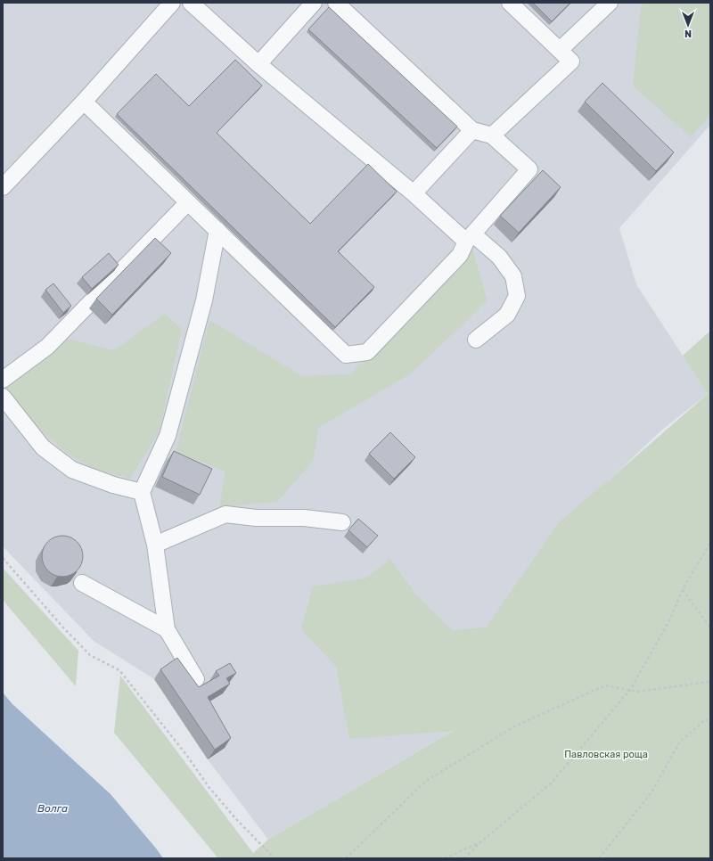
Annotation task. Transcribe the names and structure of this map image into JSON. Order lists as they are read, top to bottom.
{
  "water": ["Волга"],
  "parks": ["Павловская роща"],
  "north": "bottom"
}
